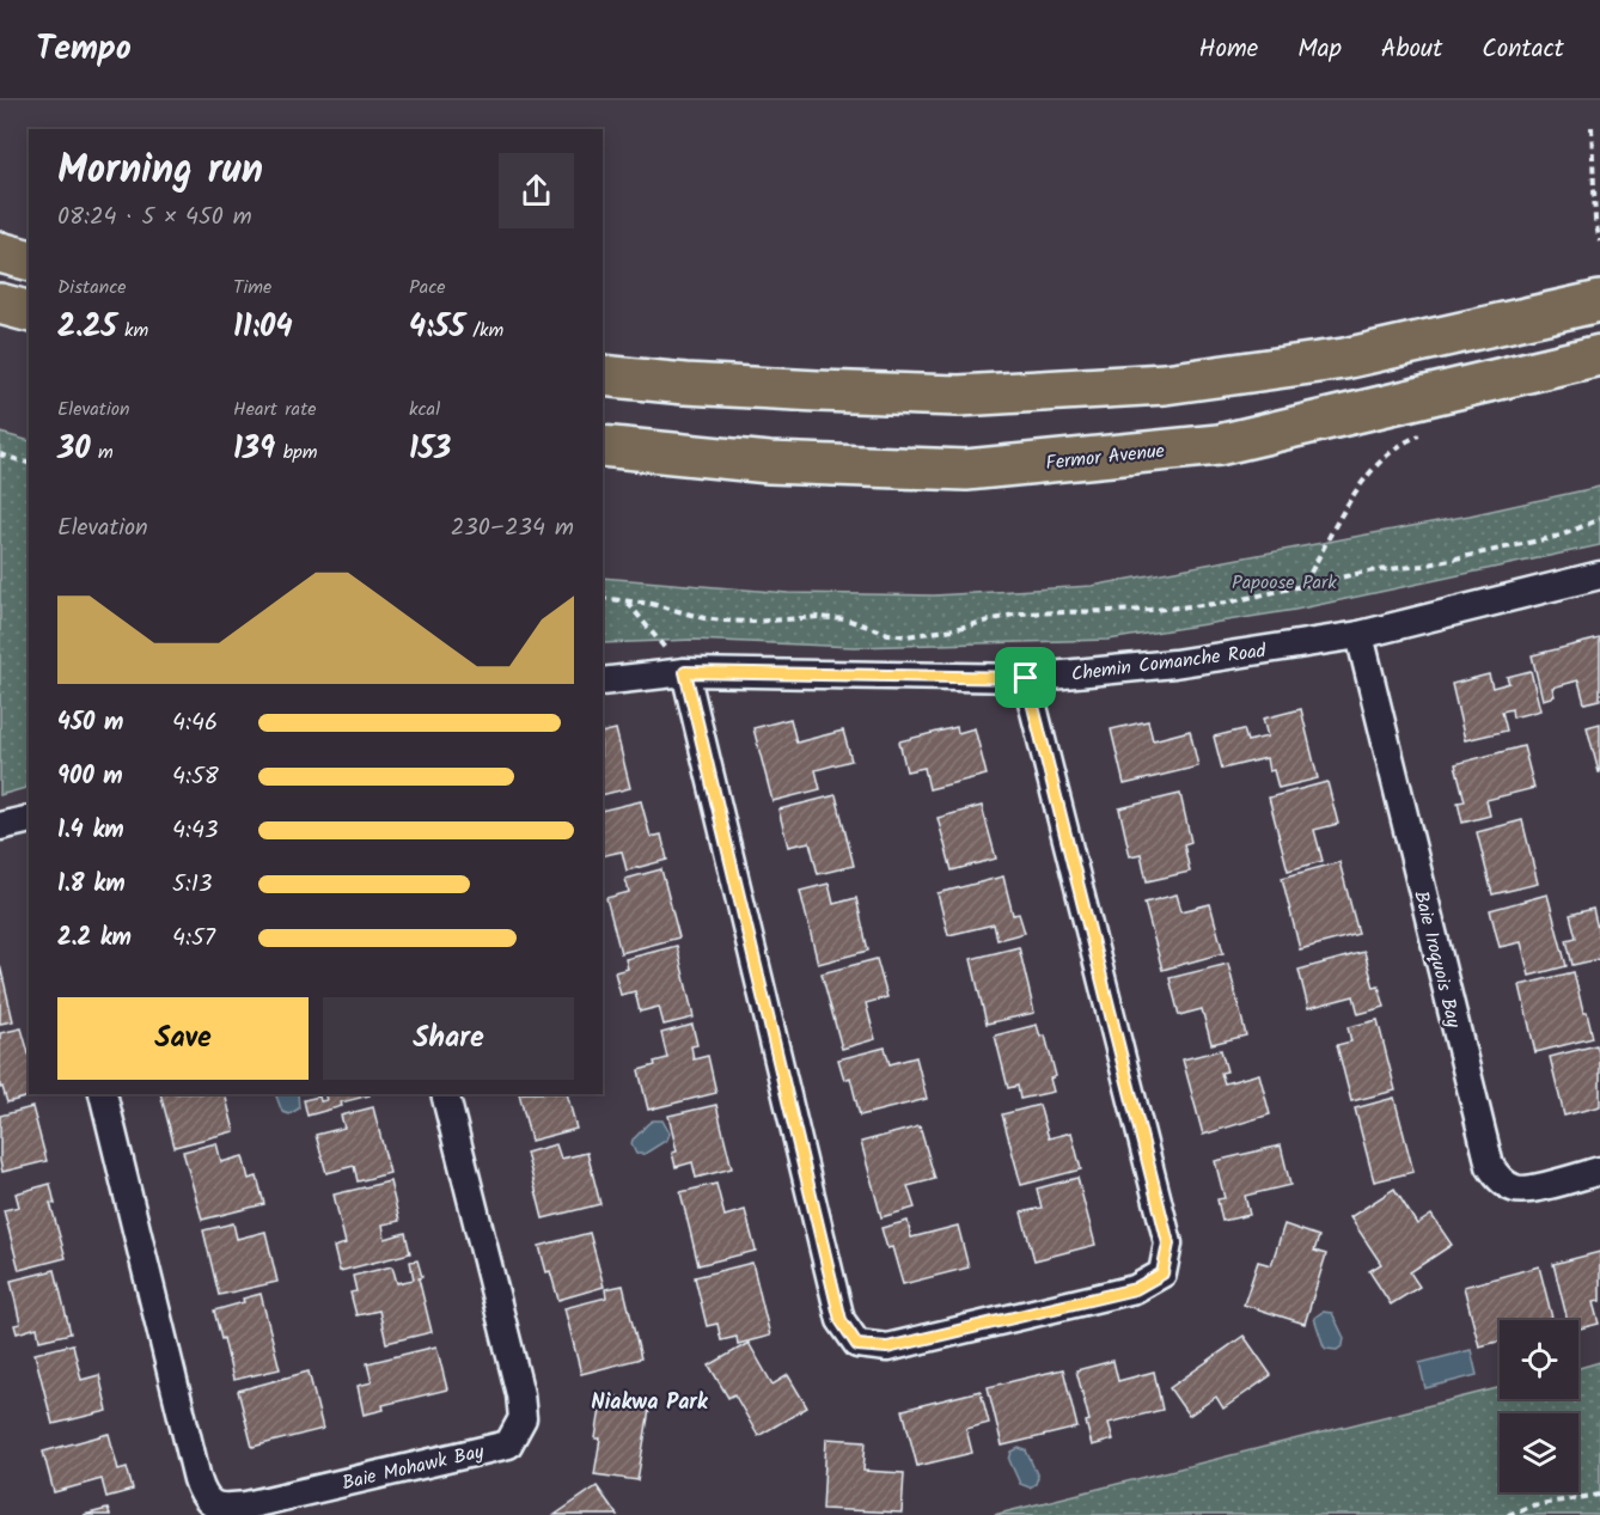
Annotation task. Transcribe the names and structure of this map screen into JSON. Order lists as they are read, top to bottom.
{
  "streets": {
    "highway": ["Fermor Avenue"],
    "street": ["Chemin Comanche Road", "Baie Iroquois Bay", "Baie Mohawk Bay"]
  },
  "crossings": [
    ["Chemin Comanche Road", "Baie Iroquois Bay"]
  ],
  "districts": ["Niakwa Park"],
  "parks": ["Papoose Park"],
  "page": {
    "header": "Tempo",
    "nav": [
      "Home",
      "Map",
      "About",
      "Contact"
    ],
    "heading": ["Morning run", "08:24 · 5 × 450 m"],
    "stats": [
      ["Distance", "2.25 km"],
      ["Time", "11:04"],
      ["Pace", "4:55 /km"],
      ["Elevation", "30 m"],
      ["Heart rate", "139 bpm"],
      ["kcal", "153"]
    ],
    "chart": ["Elevation", "230–234 m"],
    "list": [
      {
        "name": "450 m",
        "note": "4:46"
      },
      {
        "name": "900 m",
        "note": "4:58"
      },
      {
        "name": "1.4 km",
        "note": "4:43"
      },
      {
        "name": "1.8 km",
        "note": "5:13"
      },
      {
        "name": "2.2 km",
        "note": "4:57"
      }
    ],
    "buttons": ["Save", "Share"]
  }
}
